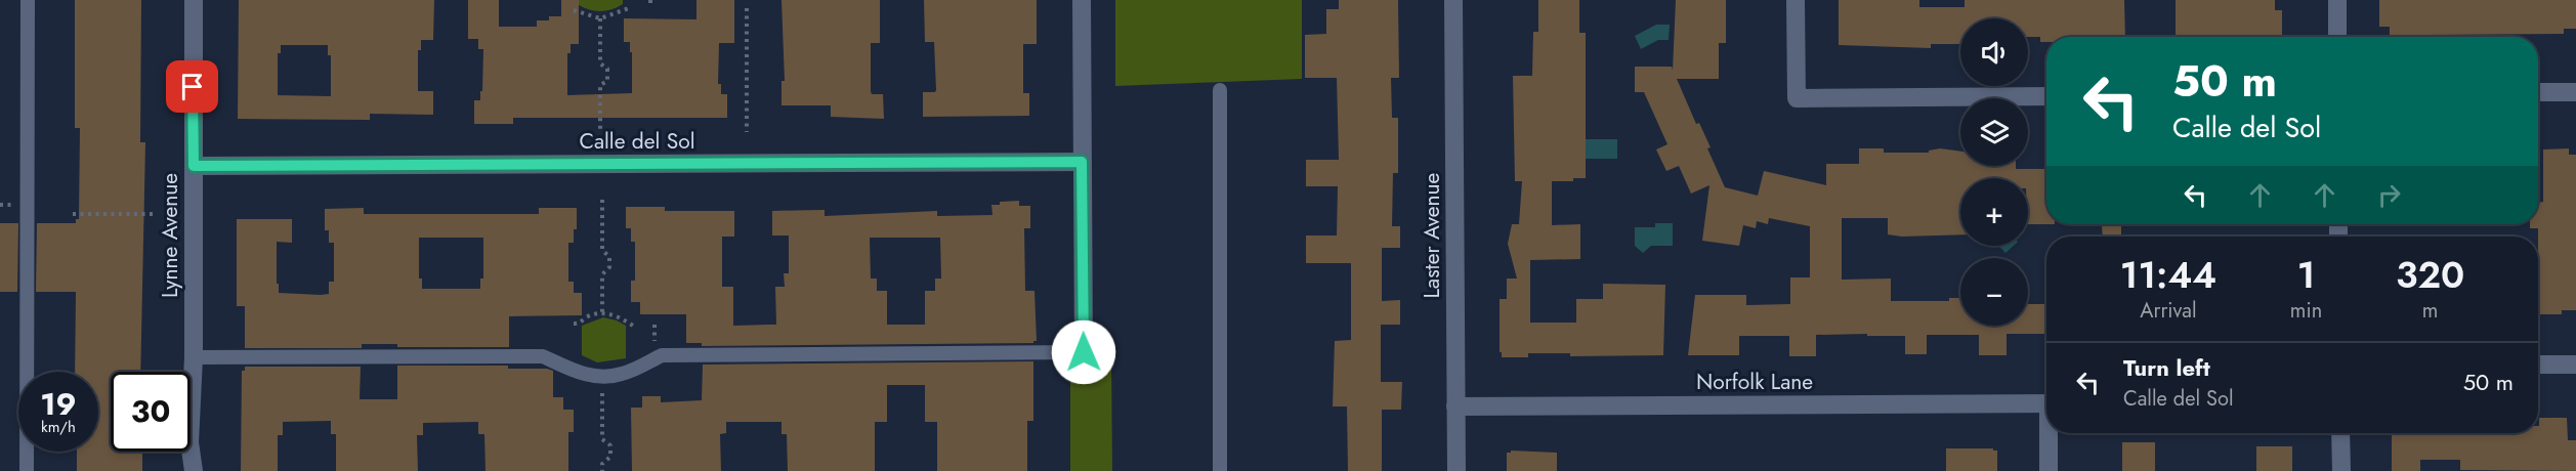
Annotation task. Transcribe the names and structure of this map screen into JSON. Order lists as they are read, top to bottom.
{
  "streets": {
    "street": [
      "Calle del Sol",
      "Lynne Avenue",
      "Laster Avenue",
      "Norfolk Lane"
    ]
  },
  "crossings": [
    ["Calle del Sol", "Lynne Avenue"],
    ["Laster Avenue", "Norfolk Lane"]
  ],
  "page": {
    "map_buttons": ["+", "−"],
    "turn": ["50 m", "Calle del Sol"],
    "eta": [
      "11:44",
      "Arrival",
      "1",
      "min",
      "320",
      "m"
    ],
    "list": [
      {
        "name": "Turn left",
        "note": "Calle del Sol",
        "value": "50 m"
      }
    ],
    "speed": "19 km/h",
    "limit": "30"
  }
}
